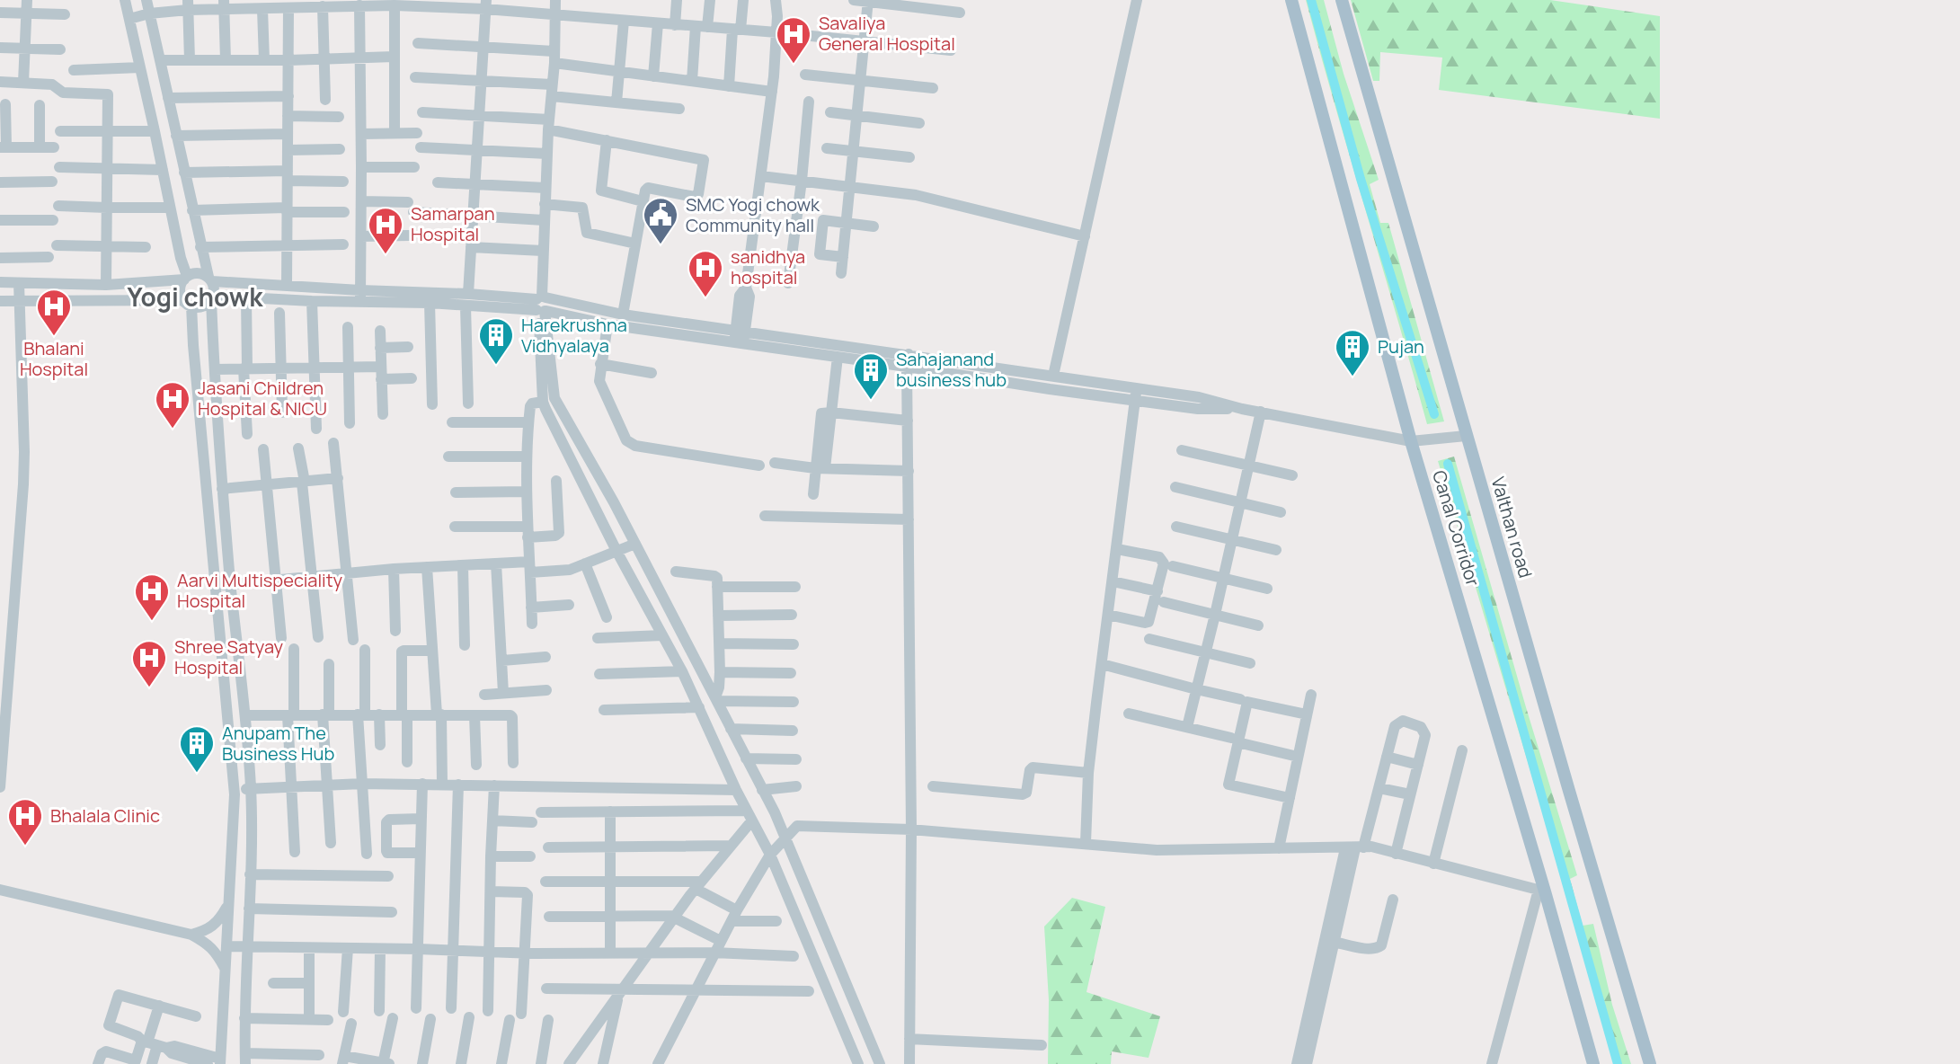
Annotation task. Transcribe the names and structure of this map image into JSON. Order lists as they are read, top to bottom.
{
  "streets": {
    "main road": ["Valthan road", "Canal Corridor"]
  },
  "districts": ["Yogi chowk"],
  "places": {
    "hospital": [
      "Savaliya General Hospital",
      "Samarpan Hospital",
      "sanidhya hospital",
      "Bhalani Hospital",
      "Jasani Children Hospital & NICU",
      "Aarvi Multispeciality Hospital",
      "Shree Satyay Hospital",
      "Bhalala Clinic"
    ],
    "public building": ["SMC Yogi chowk Community hall"],
    "building": [
      "Harekrushna Vidhyalaya",
      "Pujan",
      "Sahajanand business hub",
      "Anupam The Business Hub"
    ]
  }
}
